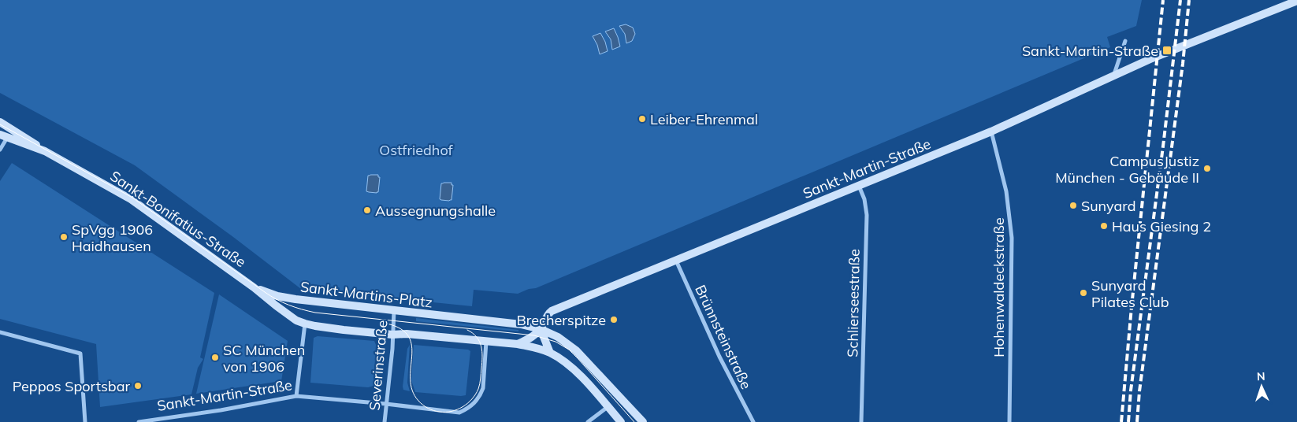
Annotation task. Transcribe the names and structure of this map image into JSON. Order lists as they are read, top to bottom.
{
  "streets": {
    "main road": ["Sankt-Martin-Straße", "Sankt-Bonifatius-Straße", "Sankt-Martins-Platz"],
    "street": [
      "Hohenwaldeckstraße",
      "Schlierseestraße",
      "Brünnsteinstraße",
      "Severinstraße"
    ]
  },
  "crossings": [
    ["Sankt-Martin-Straße", "Hohenwaldeckstraße"],
    ["Sankt-Martin-Straße", "Sankt-Martins-Platz"],
    ["Sankt-Martin-Straße", "Schlierseestraße"],
    ["Sankt-Martin-Straße", "Brünnsteinstraße"],
    ["Sankt-Martin-Straße", "Severinstraße"],
    ["Sankt-Bonifatius-Straße", "Sankt-Martins-Platz"],
    ["Sankt-Martins-Platz", "Severinstraße"]
  ],
  "parks": ["Ostfriedhof"],
  "places": {
    "transit": ["Sankt-Martin-Straße"],
    "other": [
      "Leiber-Ehrenmal",
      "CampusJustiz München - Gebäude II",
      "Sunyard",
      "Aussegnungshalle",
      "Haus Giesing 2",
      "SpVgg 1906 Haidhausen",
      "Sunyard Pilates Club",
      "Brecherspitze",
      "SC München von 1906",
      "Peppos Sportsbar"
    ]
  },
  "north": "top"
}
